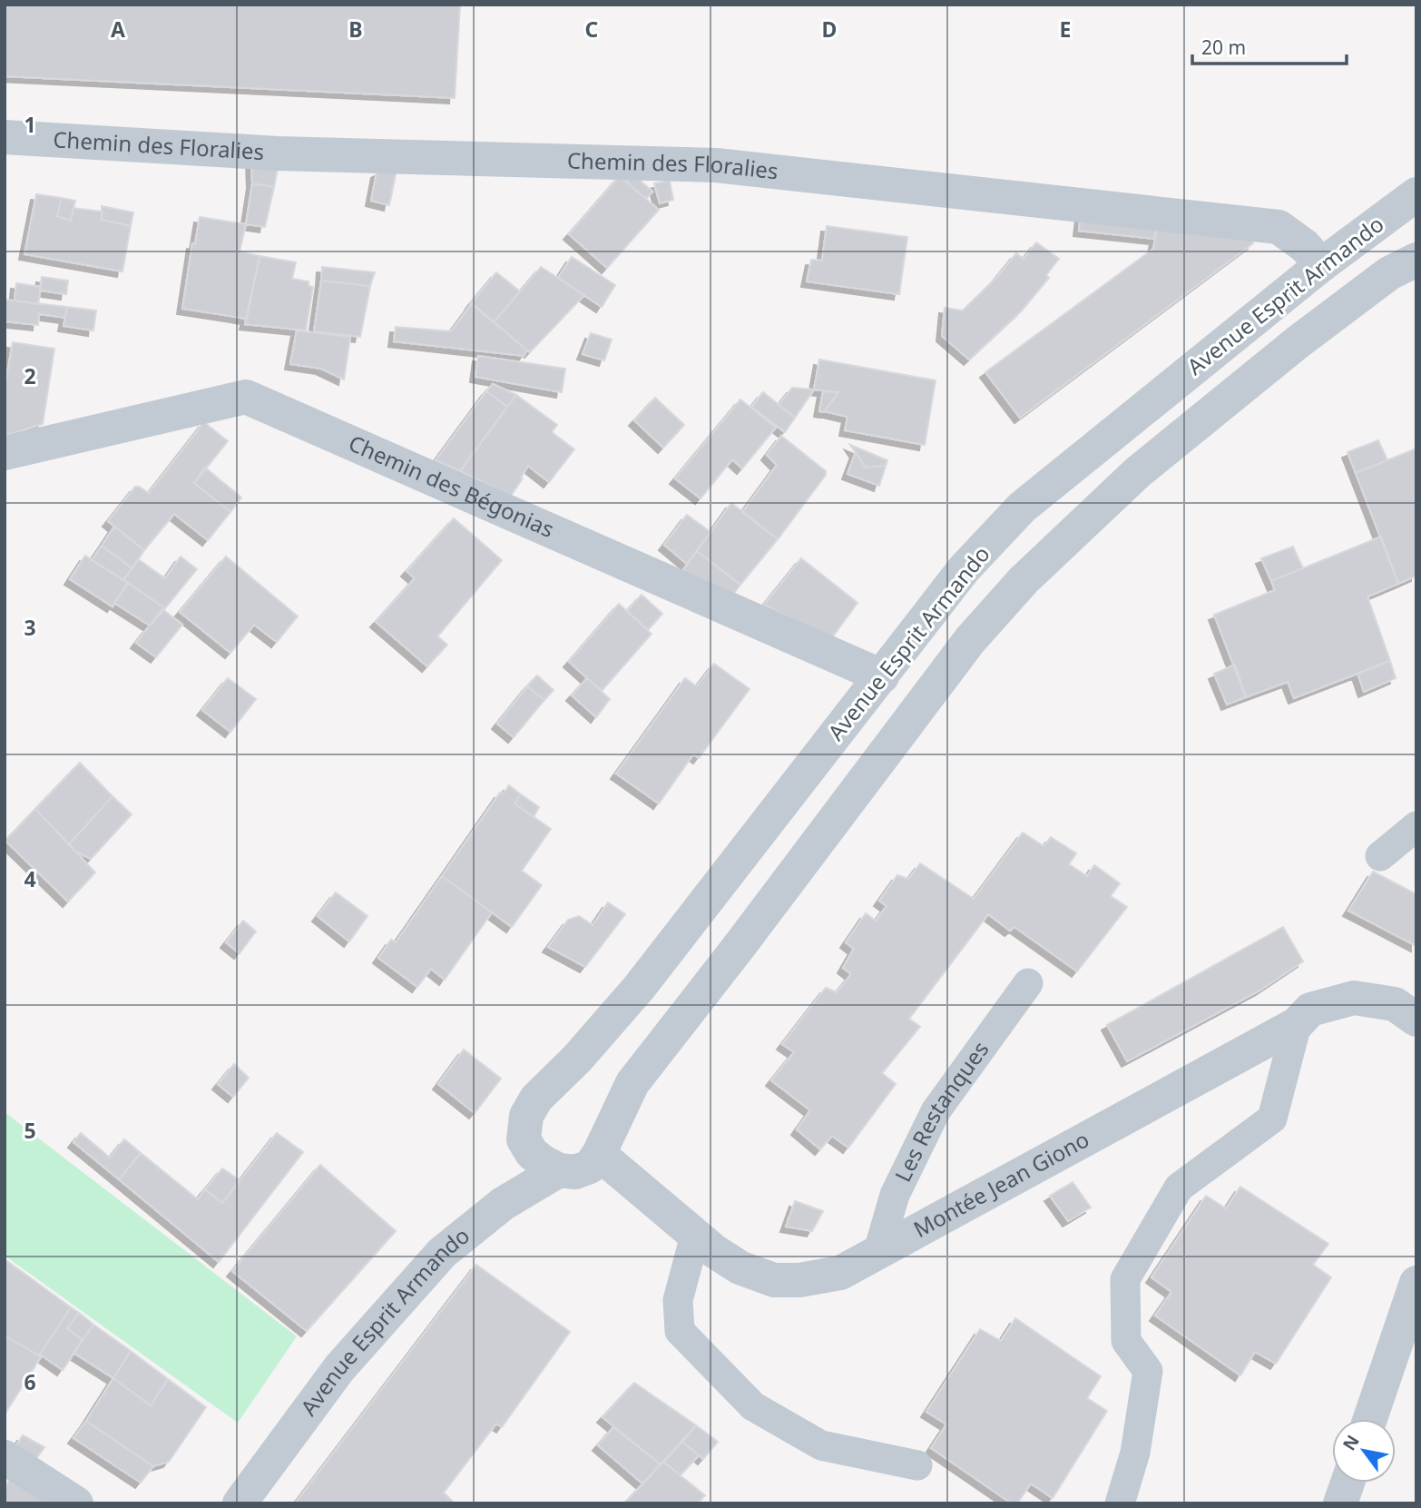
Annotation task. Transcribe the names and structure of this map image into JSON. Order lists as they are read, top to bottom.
{
  "streets": {
    "street": [
      "Chemin des Floralies",
      "Avenue Esprit Armando",
      "Chemin des Bégonias",
      "Montée Jean Giono"
    ],
    "lane": ["Les Restanques"]
  },
  "crossings": [
    ["Chemin des Floralies", "Avenue Esprit Armando"],
    ["Avenue Esprit Armando", "Chemin des Bégonias"],
    ["Avenue Esprit Armando", "Montée Jean Giono"],
    ["Les Restanques", "Montée Jean Giono"]
  ],
  "scale_bar": "20 m",
  "north": "top left",
  "grid": {
    "columns": [
      "A",
      "B",
      "C",
      "D",
      "E"
    ],
    "rows": [
      "1",
      "2",
      "3",
      "4",
      "5",
      "6"
    ]
  }
}
